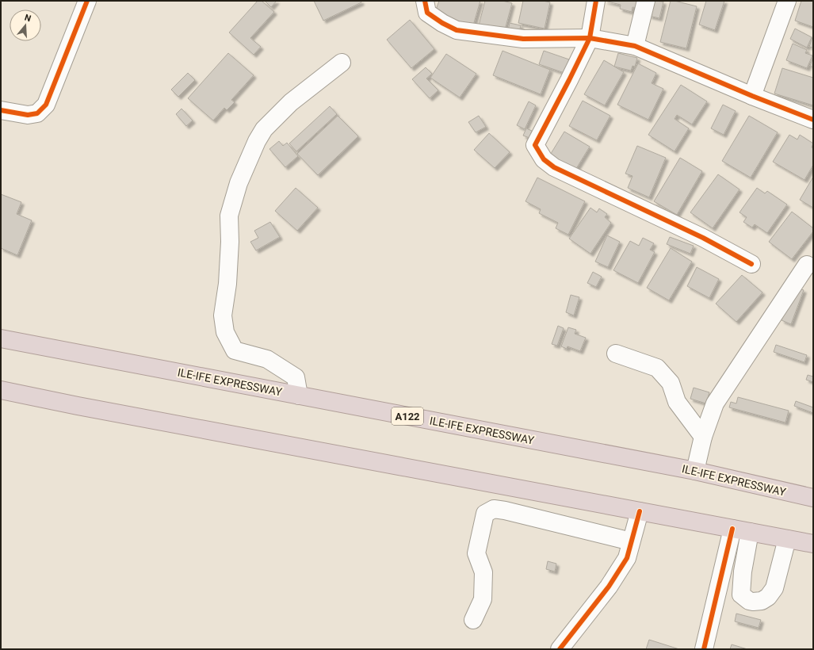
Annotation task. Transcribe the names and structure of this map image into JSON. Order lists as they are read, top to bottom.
{
  "streets": {
    "highway": ["ILE-IFE EXPRESSWAY", "A122"]
  },
  "north": "top"
}
